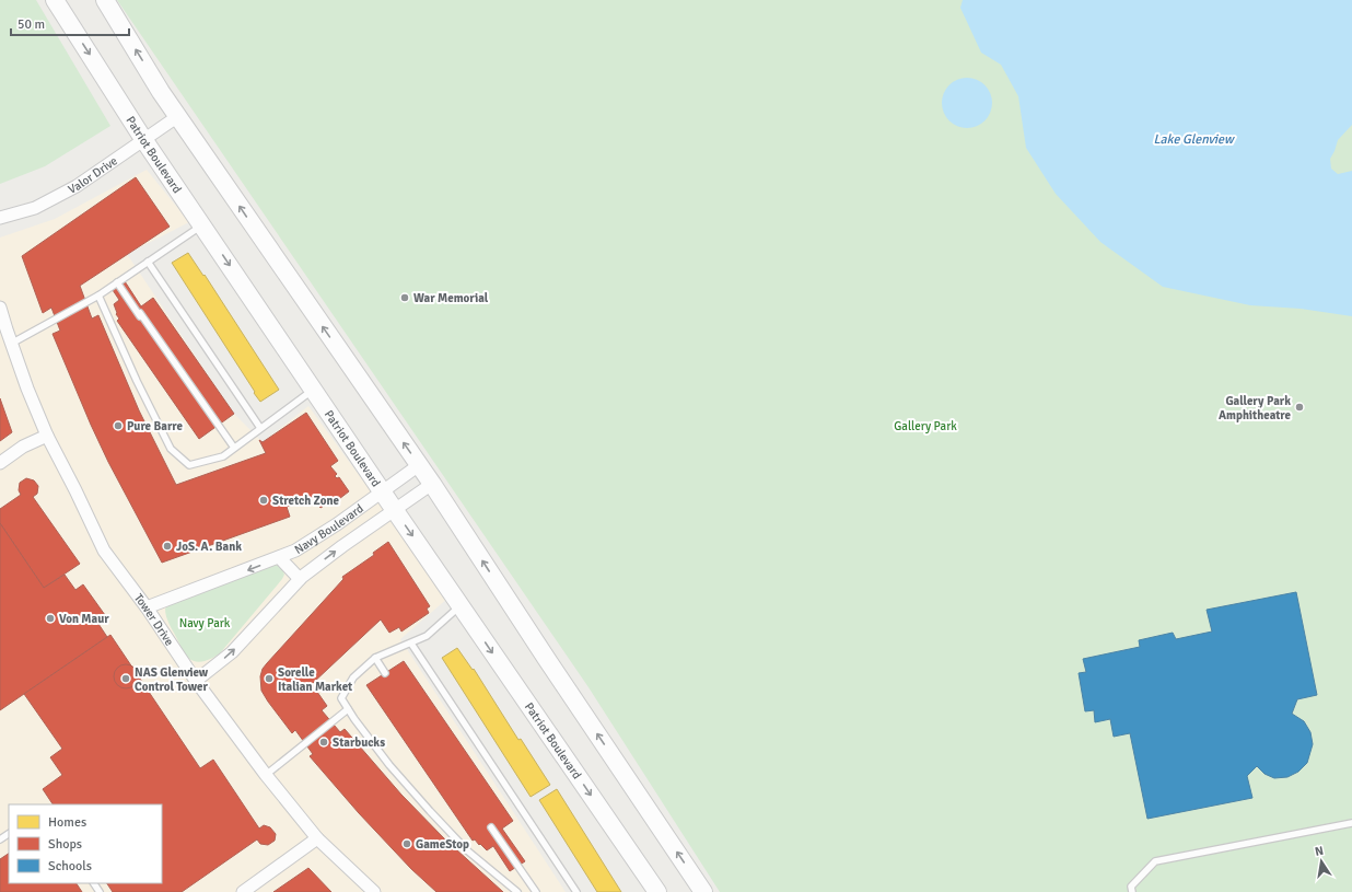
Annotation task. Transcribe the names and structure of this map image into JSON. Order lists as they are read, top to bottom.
{
  "streets": {
    "main road": ["Patriot Boulevard"],
    "street": ["Valor Drive", "Navy Boulevard", "Tower Drive"]
  },
  "crossings": [
    ["Patriot Boulevard", "Valor Drive"],
    ["Patriot Boulevard", "Navy Boulevard"],
    ["Navy Boulevard", "Tower Drive"]
  ],
  "water": ["Lake Glenview"],
  "parks": ["Gallery Park", "Navy Park"],
  "places": [
    "War Memorial",
    "Gallery Park Amphitheatre",
    "Pure Barre",
    "Stretch Zone",
    "JoS. A. Bank",
    "Von Maur",
    "NAS Glenview Control Tower",
    "Sorelle Italian Market",
    "Starbucks",
    "GameStop"
  ],
  "legend": ["Homes", "Shops", "Schools"],
  "scale_bar": "50 m",
  "north": "top"
}
